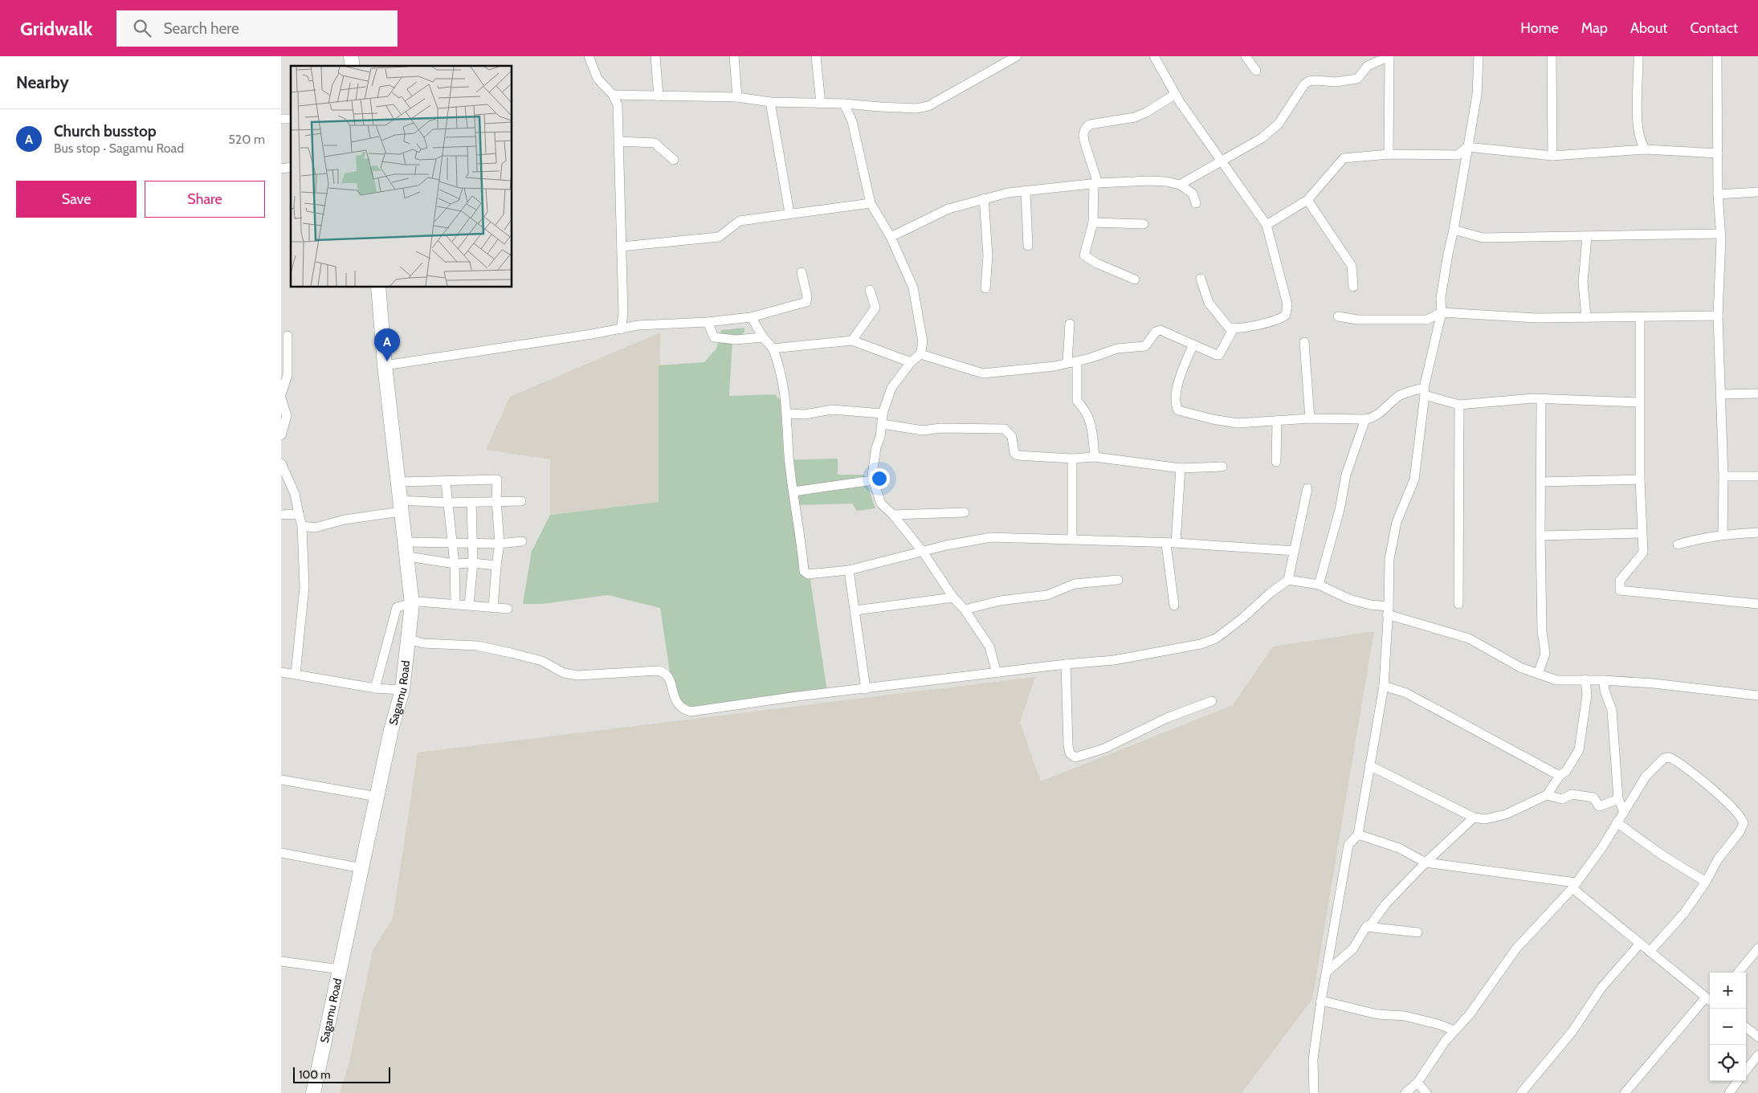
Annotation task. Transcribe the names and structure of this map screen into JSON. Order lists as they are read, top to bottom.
{
  "streets": {
    "highway": ["Sagamu Road"]
  },
  "scale_bar": "100 m",
  "page": {
    "header": "Gridwalk",
    "search": "Search here",
    "nav": [
      "Home",
      "Map",
      "About",
      "Contact"
    ],
    "heading": "Nearby",
    "list": [
      {
        "mark": "A",
        "name": "Church busstop",
        "note": "Bus stop · Sagamu Road",
        "value": "520 m"
      }
    ],
    "buttons": ["Save", "Share"],
    "pins": "A",
    "map_buttons": ["+", "−"],
    "scale": "100 m"
  }
}
